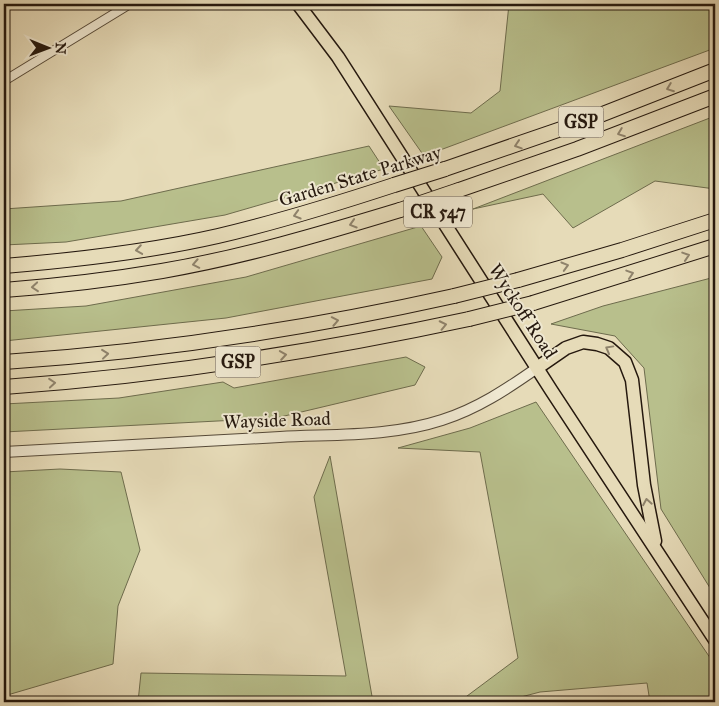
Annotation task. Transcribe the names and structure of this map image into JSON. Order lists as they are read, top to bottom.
{
  "streets": {
    "highway": ["GSP", "Garden State Parkway"],
    "main road": ["CR 547", "Wyckoff Road"],
    "street": ["Wayside Road"]
  },
  "crossings": [
    ["Wyckoff Road", "Wayside Road"]
  ],
  "north": "right"
}
